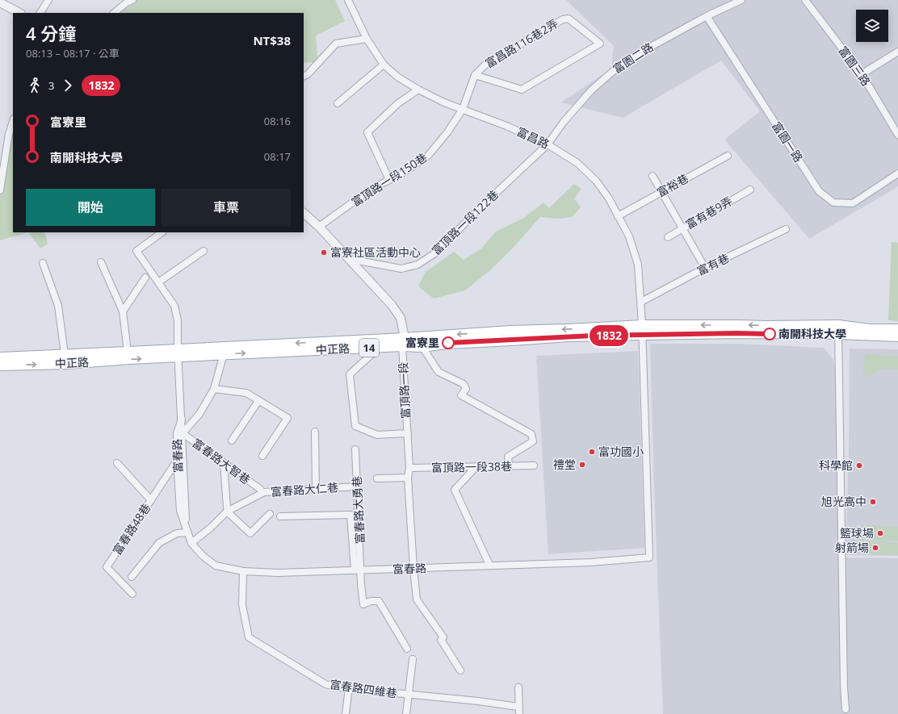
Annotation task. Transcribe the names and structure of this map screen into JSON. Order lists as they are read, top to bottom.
{
  "streets": {
    "main road": ["14", "中正路"],
    "street": [
      "富昌路116巷2弄",
      "富園二路",
      "富園三路",
      "富昌路",
      "富園一路",
      "富頂路一段150巷",
      "富裕巷",
      "富有巷9弄",
      "富頂路一段122巷",
      "富有巷",
      "富頂路一段",
      "富春路",
      "富春路大智巷",
      "富頂路一段38巷",
      "富春路大仁巷",
      "富春路大勇巷",
      "富春路48巷",
      "富春路四維巷"
    ]
  },
  "crossings": [
    ["富昌路116巷2弄", "富頂路一段150巷"],
    ["富園二路", "富昌路"],
    ["富園二路", "富園一路"],
    ["富園二路", "富頂路一段122巷"],
    ["富昌路", "富頂路一段150巷"],
    ["富昌路", "富裕巷"],
    ["富昌路", "富頂路一段122巷"],
    ["富昌路", "富有巷"],
    ["富昌路", "中正路"],
    ["富昌路", "富春路"],
    ["富頂路一段150巷", "富頂路一段"],
    ["富頂路一段122巷", "富頂路一段"],
    ["中正路", "富頂路一段"],
    ["中正路", "富春路"],
    ["富頂路一段", "富春路"],
    ["富頂路一段", "富頂路一段38巷"],
    ["富春路", "富春路大智巷"],
    ["富春路", "富春路大仁巷"],
    ["富春路", "富春路大勇巷"],
    ["富春路", "富春路48巷"],
    ["富春路", "富春路四維巷"],
    ["富春路大仁巷", "富春路大勇巷"]
  ],
  "places": [
    "富寮社區活動中心",
    "南開科技大學",
    "富寮里",
    "富功國小",
    "禮堂",
    "科學館",
    "旭光高中",
    "籃球場",
    "射箭場"
  ],
  "lines": ["bus line 1832"],
  "page": {
    "on_map": "1832",
    "heading": ["4 分鐘", "08:13 – 08:17 · 公車", "NT$38"],
    "legs": ["3", "1832"],
    "list": [
      {
        "name": "富寮里",
        "value": "08:16"
      },
      {
        "name": "南開科技大學",
        "value": "08:17"
      }
    ],
    "buttons": ["開始", "車票"]
  }
}
